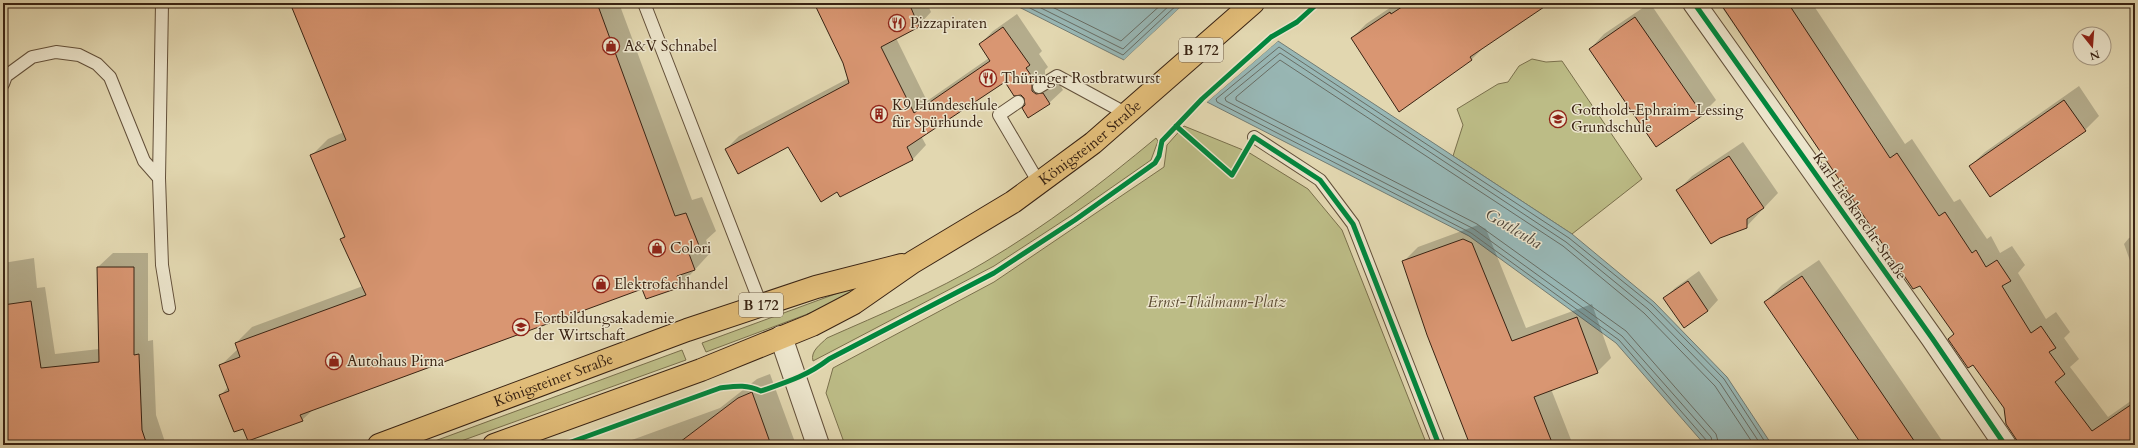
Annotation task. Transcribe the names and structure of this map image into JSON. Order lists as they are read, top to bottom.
{
  "streets": {
    "main road": ["B 172", "Königsteiner Straße"],
    "street": ["Karl-Liebknecht-Straße"]
  },
  "water": ["Gottleuba"],
  "parks": ["Ernst-Thälmann-Platz"],
  "places": {
    "restaurant": ["Pizzapiraten", "Thüringer Rostbratwurst"],
    "shop": [
      "A&V Schnabel",
      "Colori",
      "Elektrofachhandel",
      "Autohaus Pirna"
    ],
    "building": ["K9 Hundeschule für Spürhunde"],
    "school or university": ["Gotthold-Ephraim-Lessing Grundschule", "Fortbildungsakademie der Wirtschaft"]
  },
  "north": "bottom"
}
